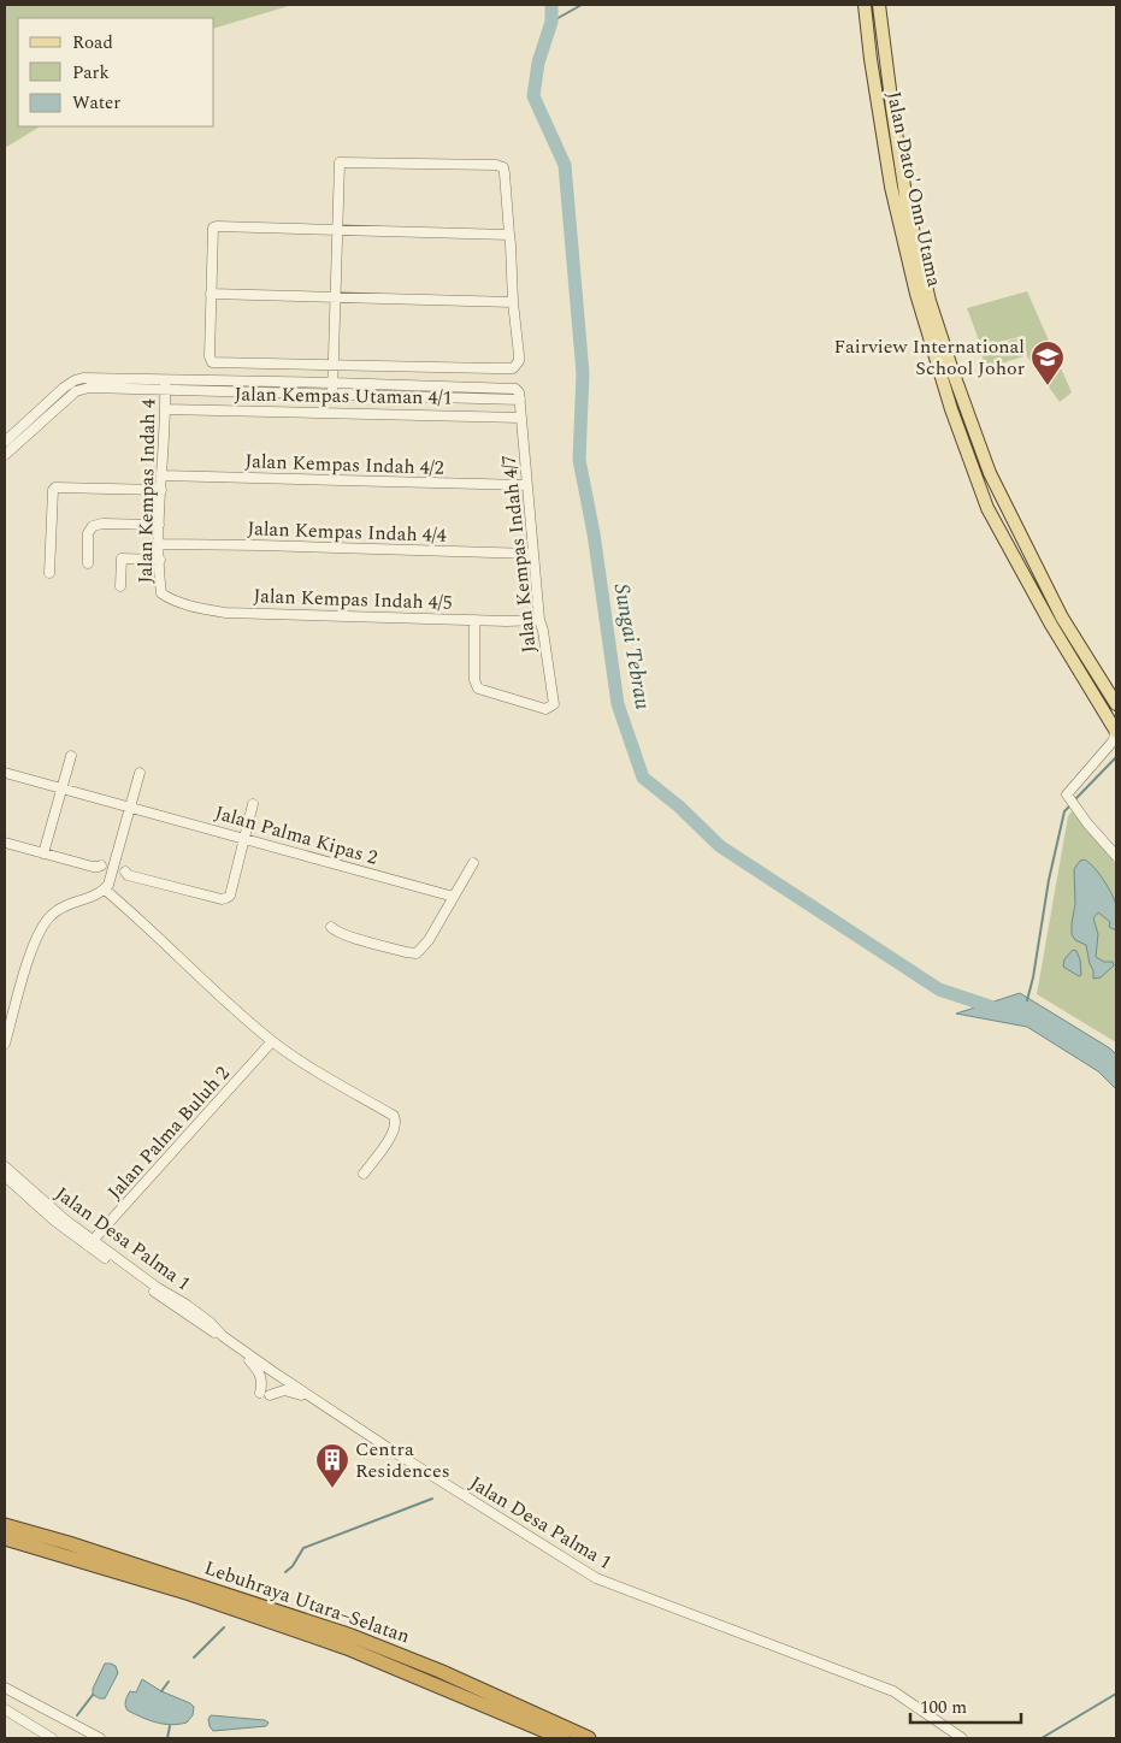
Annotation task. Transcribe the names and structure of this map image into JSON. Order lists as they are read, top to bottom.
{
  "streets": {
    "highway": ["Lebuhraya Utara–Selatan"],
    "main road": ["Jalan Dato' Onn Utama"],
    "street": [
      "Jalan Kempas Utaman 4/1",
      "Jalan Kempas Indah 4/2",
      "Jalan Kempas Indah 4",
      "Jalan Kempas Indah 4/4",
      "Jalan Kempas Indah 4/7",
      "Jalan Kempas Indah 4/5",
      "Jalan Palma Kipas 2",
      "Jalan Palma Buluh 2",
      "Jalan Desa Palma 1"
    ]
  },
  "crossings": [
    ["Jalan Kempas Utaman 4/1", "Jalan Kempas Indah 4"],
    ["Jalan Kempas Utaman 4/1", "Jalan Kempas Indah 4/7"],
    ["Jalan Kempas Indah 4/2", "Jalan Kempas Indah 4"],
    ["Jalan Kempas Indah 4/2", "Jalan Kempas Indah 4/7"],
    ["Jalan Kempas Indah 4", "Jalan Kempas Indah 4/4"],
    ["Jalan Kempas Indah 4", "Jalan Kempas Indah 4/5"],
    ["Jalan Kempas Indah 4/4", "Jalan Kempas Indah 4/7"],
    ["Jalan Kempas Indah 4/7", "Jalan Kempas Indah 4/5"],
    ["Jalan Palma Buluh 2", "Jalan Desa Palma 1"]
  ],
  "water": ["Sungai Tebrau"],
  "places": {
    "school or university": ["Fairview International School Johor"],
    "building": ["Centra Residences"]
  },
  "legend": ["Road", "Park", "Water"],
  "scale_bar": "100 m"
}
